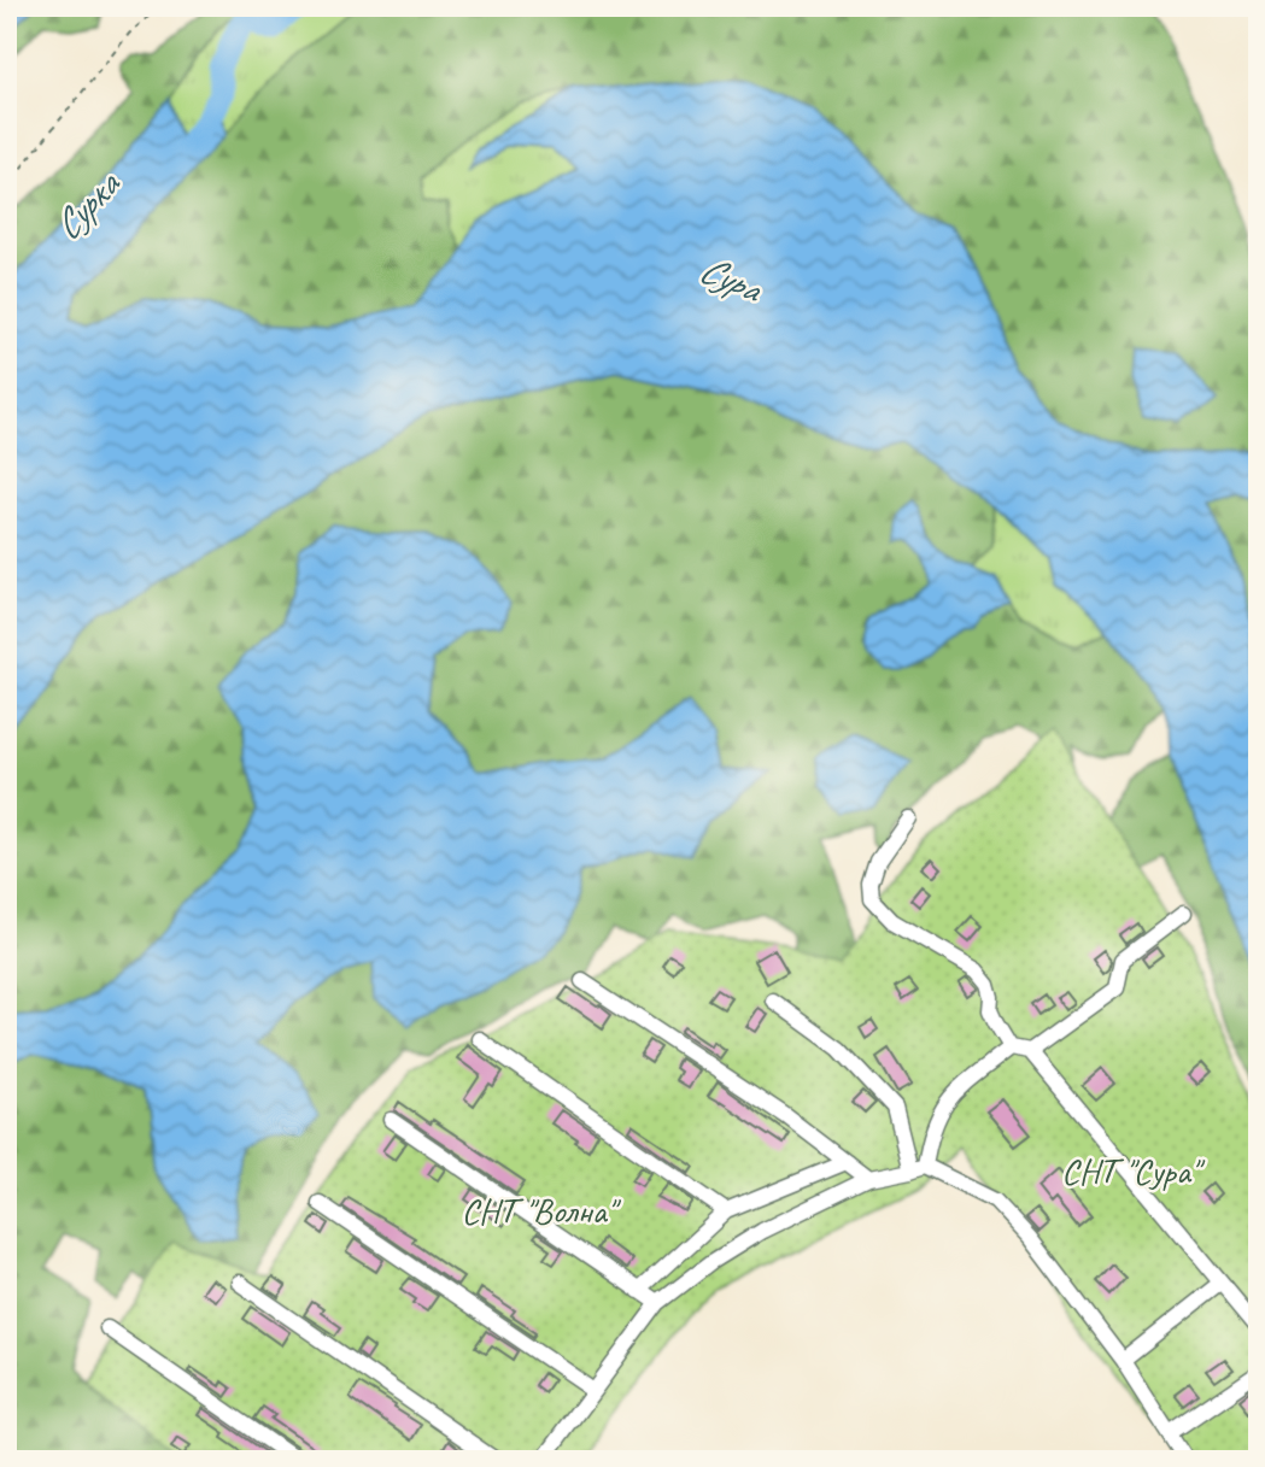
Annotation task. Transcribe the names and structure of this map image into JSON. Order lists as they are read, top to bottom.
{
  "water": ["Сурка", "Сура"],
  "parks": ["СНТ \"Сура\"", "СНТ \"Волна\""]
}
